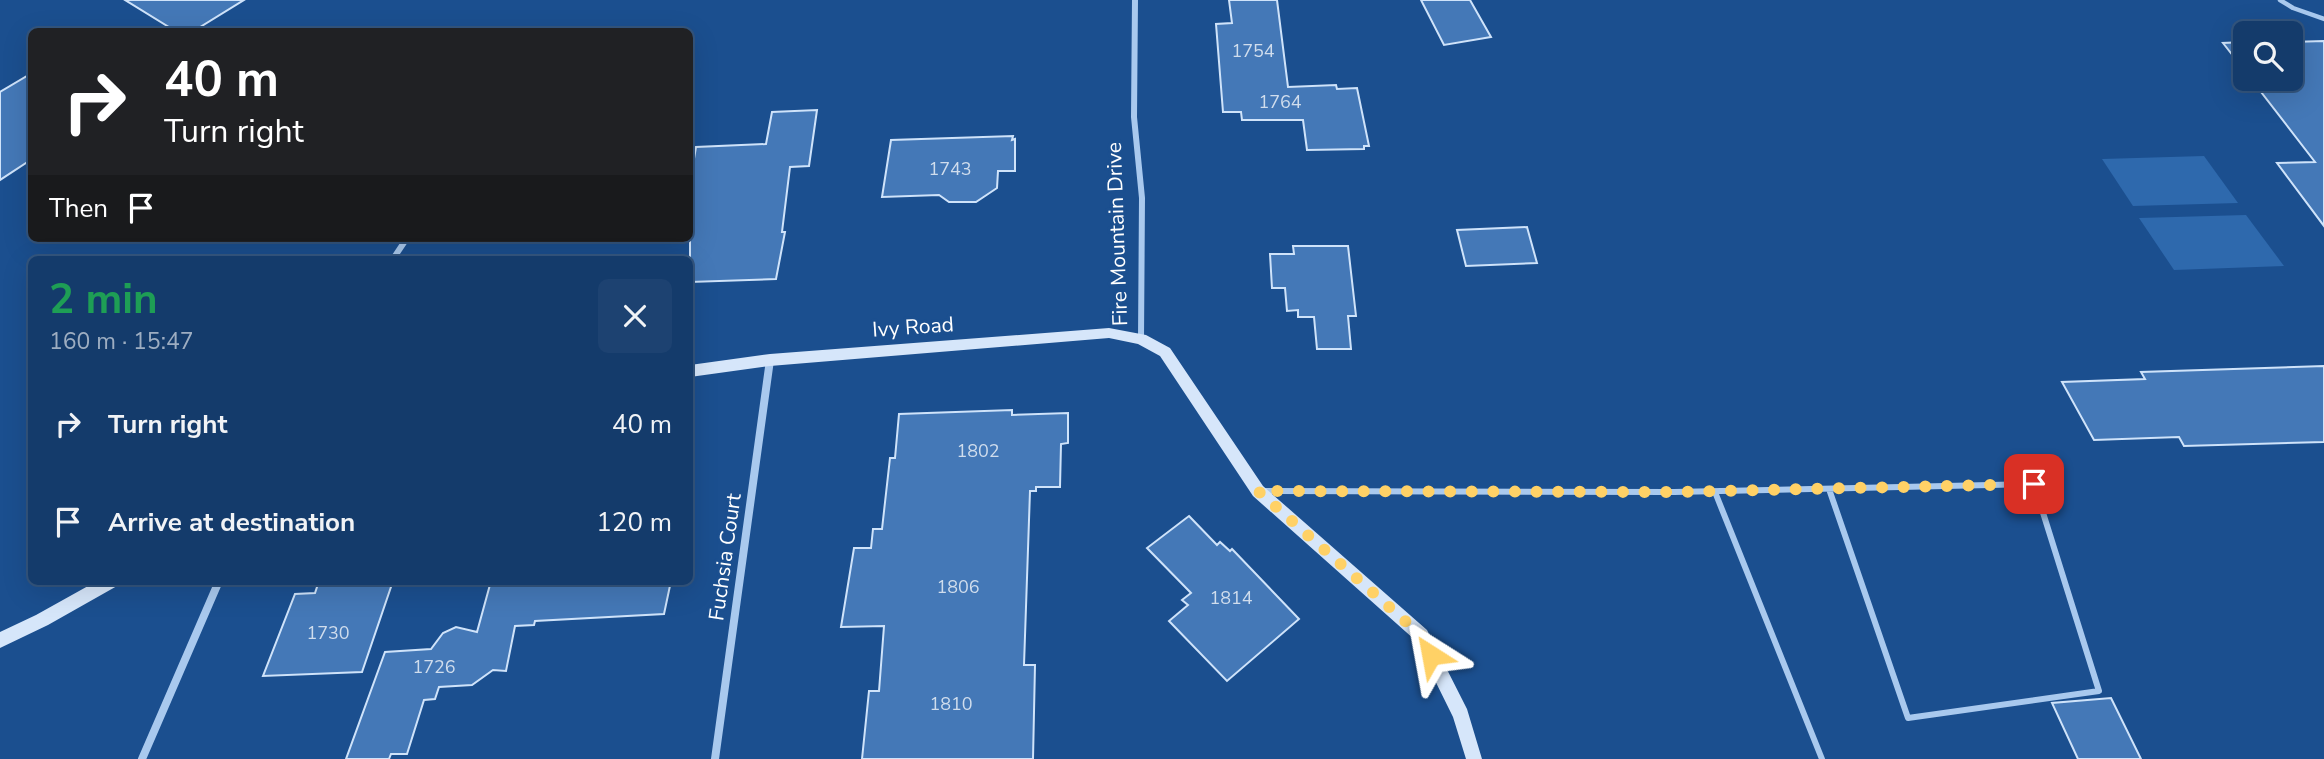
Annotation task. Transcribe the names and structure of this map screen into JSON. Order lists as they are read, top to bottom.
{
  "streets": {
    "street": ["Fire Mountain Drive", "Ivy Road", "Fuchsia Court"]
  },
  "crossings": [
    ["Fire Mountain Drive", "Ivy Road"],
    ["Ivy Road", "Fuchsia Court"]
  ],
  "house_numbers": [
    "1754",
    "1764",
    "1743",
    "1802",
    "1806",
    "1814",
    "1730",
    "1726",
    "1810"
  ],
  "page": {
    "turn": ["40 m", "Turn right"],
    "then": "Then",
    "heading": ["2 min", "160 m · 15:47"],
    "list": [
      {
        "name": "Turn right",
        "value": "40 m"
      },
      {
        "name": "Arrive at destination",
        "value": "120 m"
      }
    ]
  }
}
